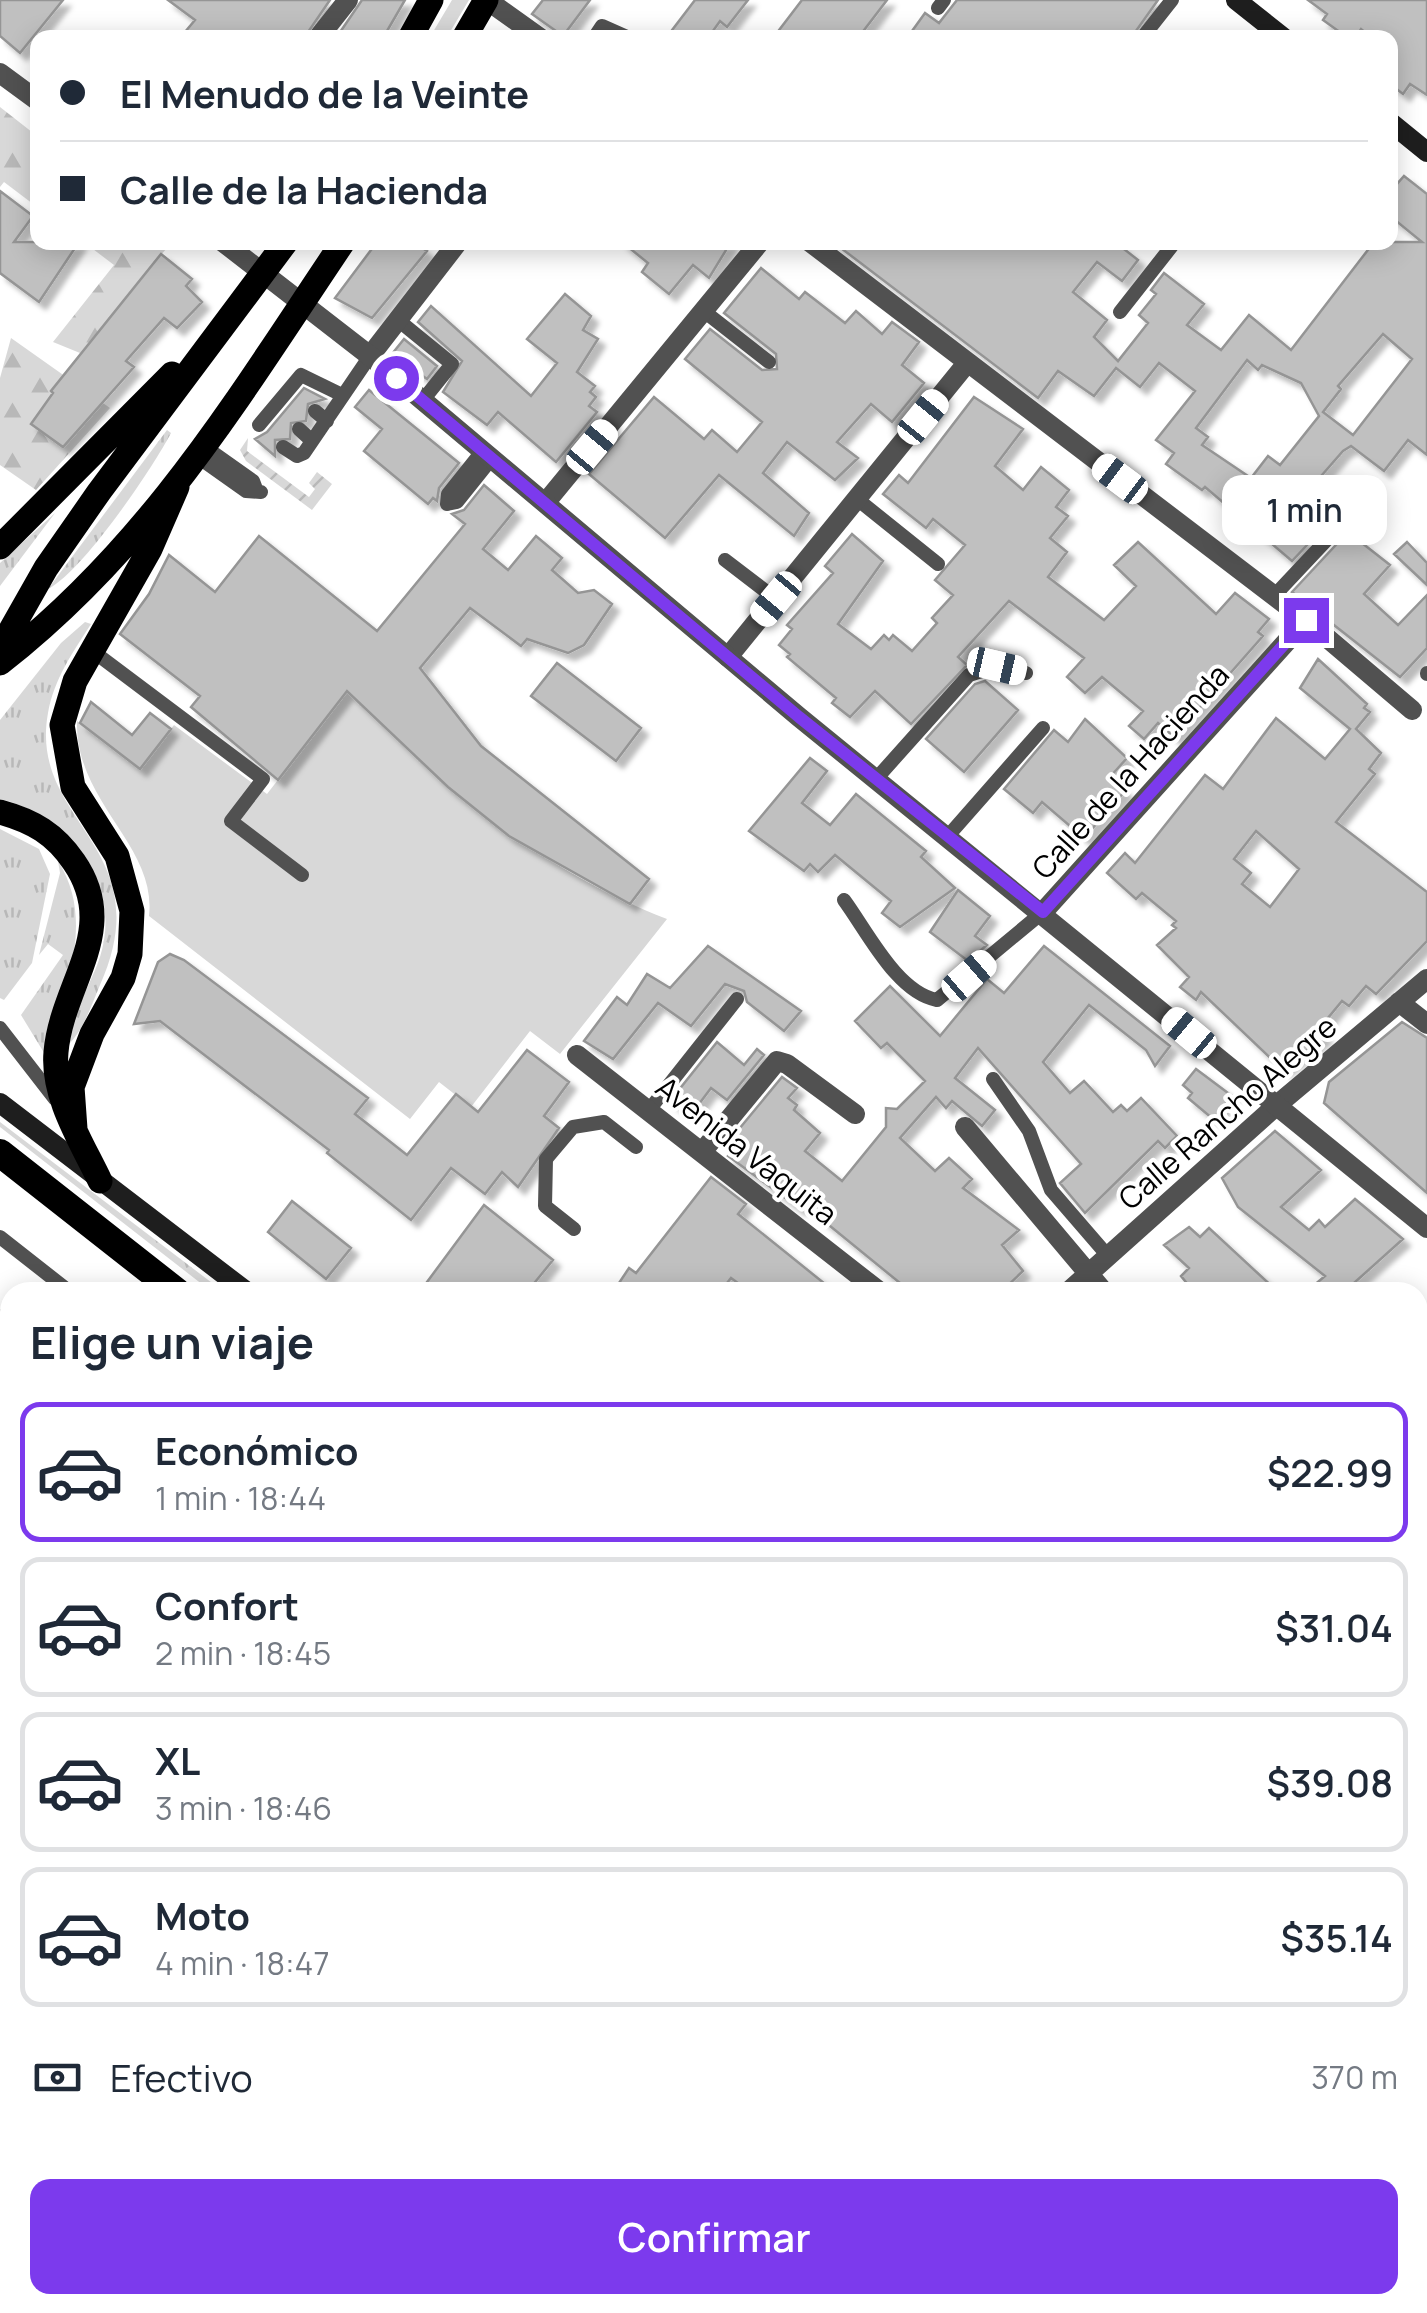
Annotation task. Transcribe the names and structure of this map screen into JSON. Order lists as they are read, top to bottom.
{
  "streets": {
    "street": ["Calle de la Hacienda", "Calle Rancho Alegre", "Avenida Vaquita"]
  },
  "page": {
    "banner": ["El Menudo de la Veinte", "Calle de la Hacienda"],
    "bubble": "1 min",
    "heading": "Elige un viaje",
    "list": [
      {
        "name": "Económico",
        "note": "1 min · 18:44",
        "value": "$22.99"
      },
      {
        "name": "Confort",
        "note": "2 min · 18:45",
        "value": "$31.04"
      },
      {
        "name": "XL",
        "note": "3 min · 18:46",
        "value": "$39.08"
      },
      {
        "name": "Moto",
        "note": "4 min · 18:47",
        "value": "$35.14"
      }
    ],
    "pay": ["Efectivo", "370 m"],
    "buttons": "Confirmar"
  }
}
